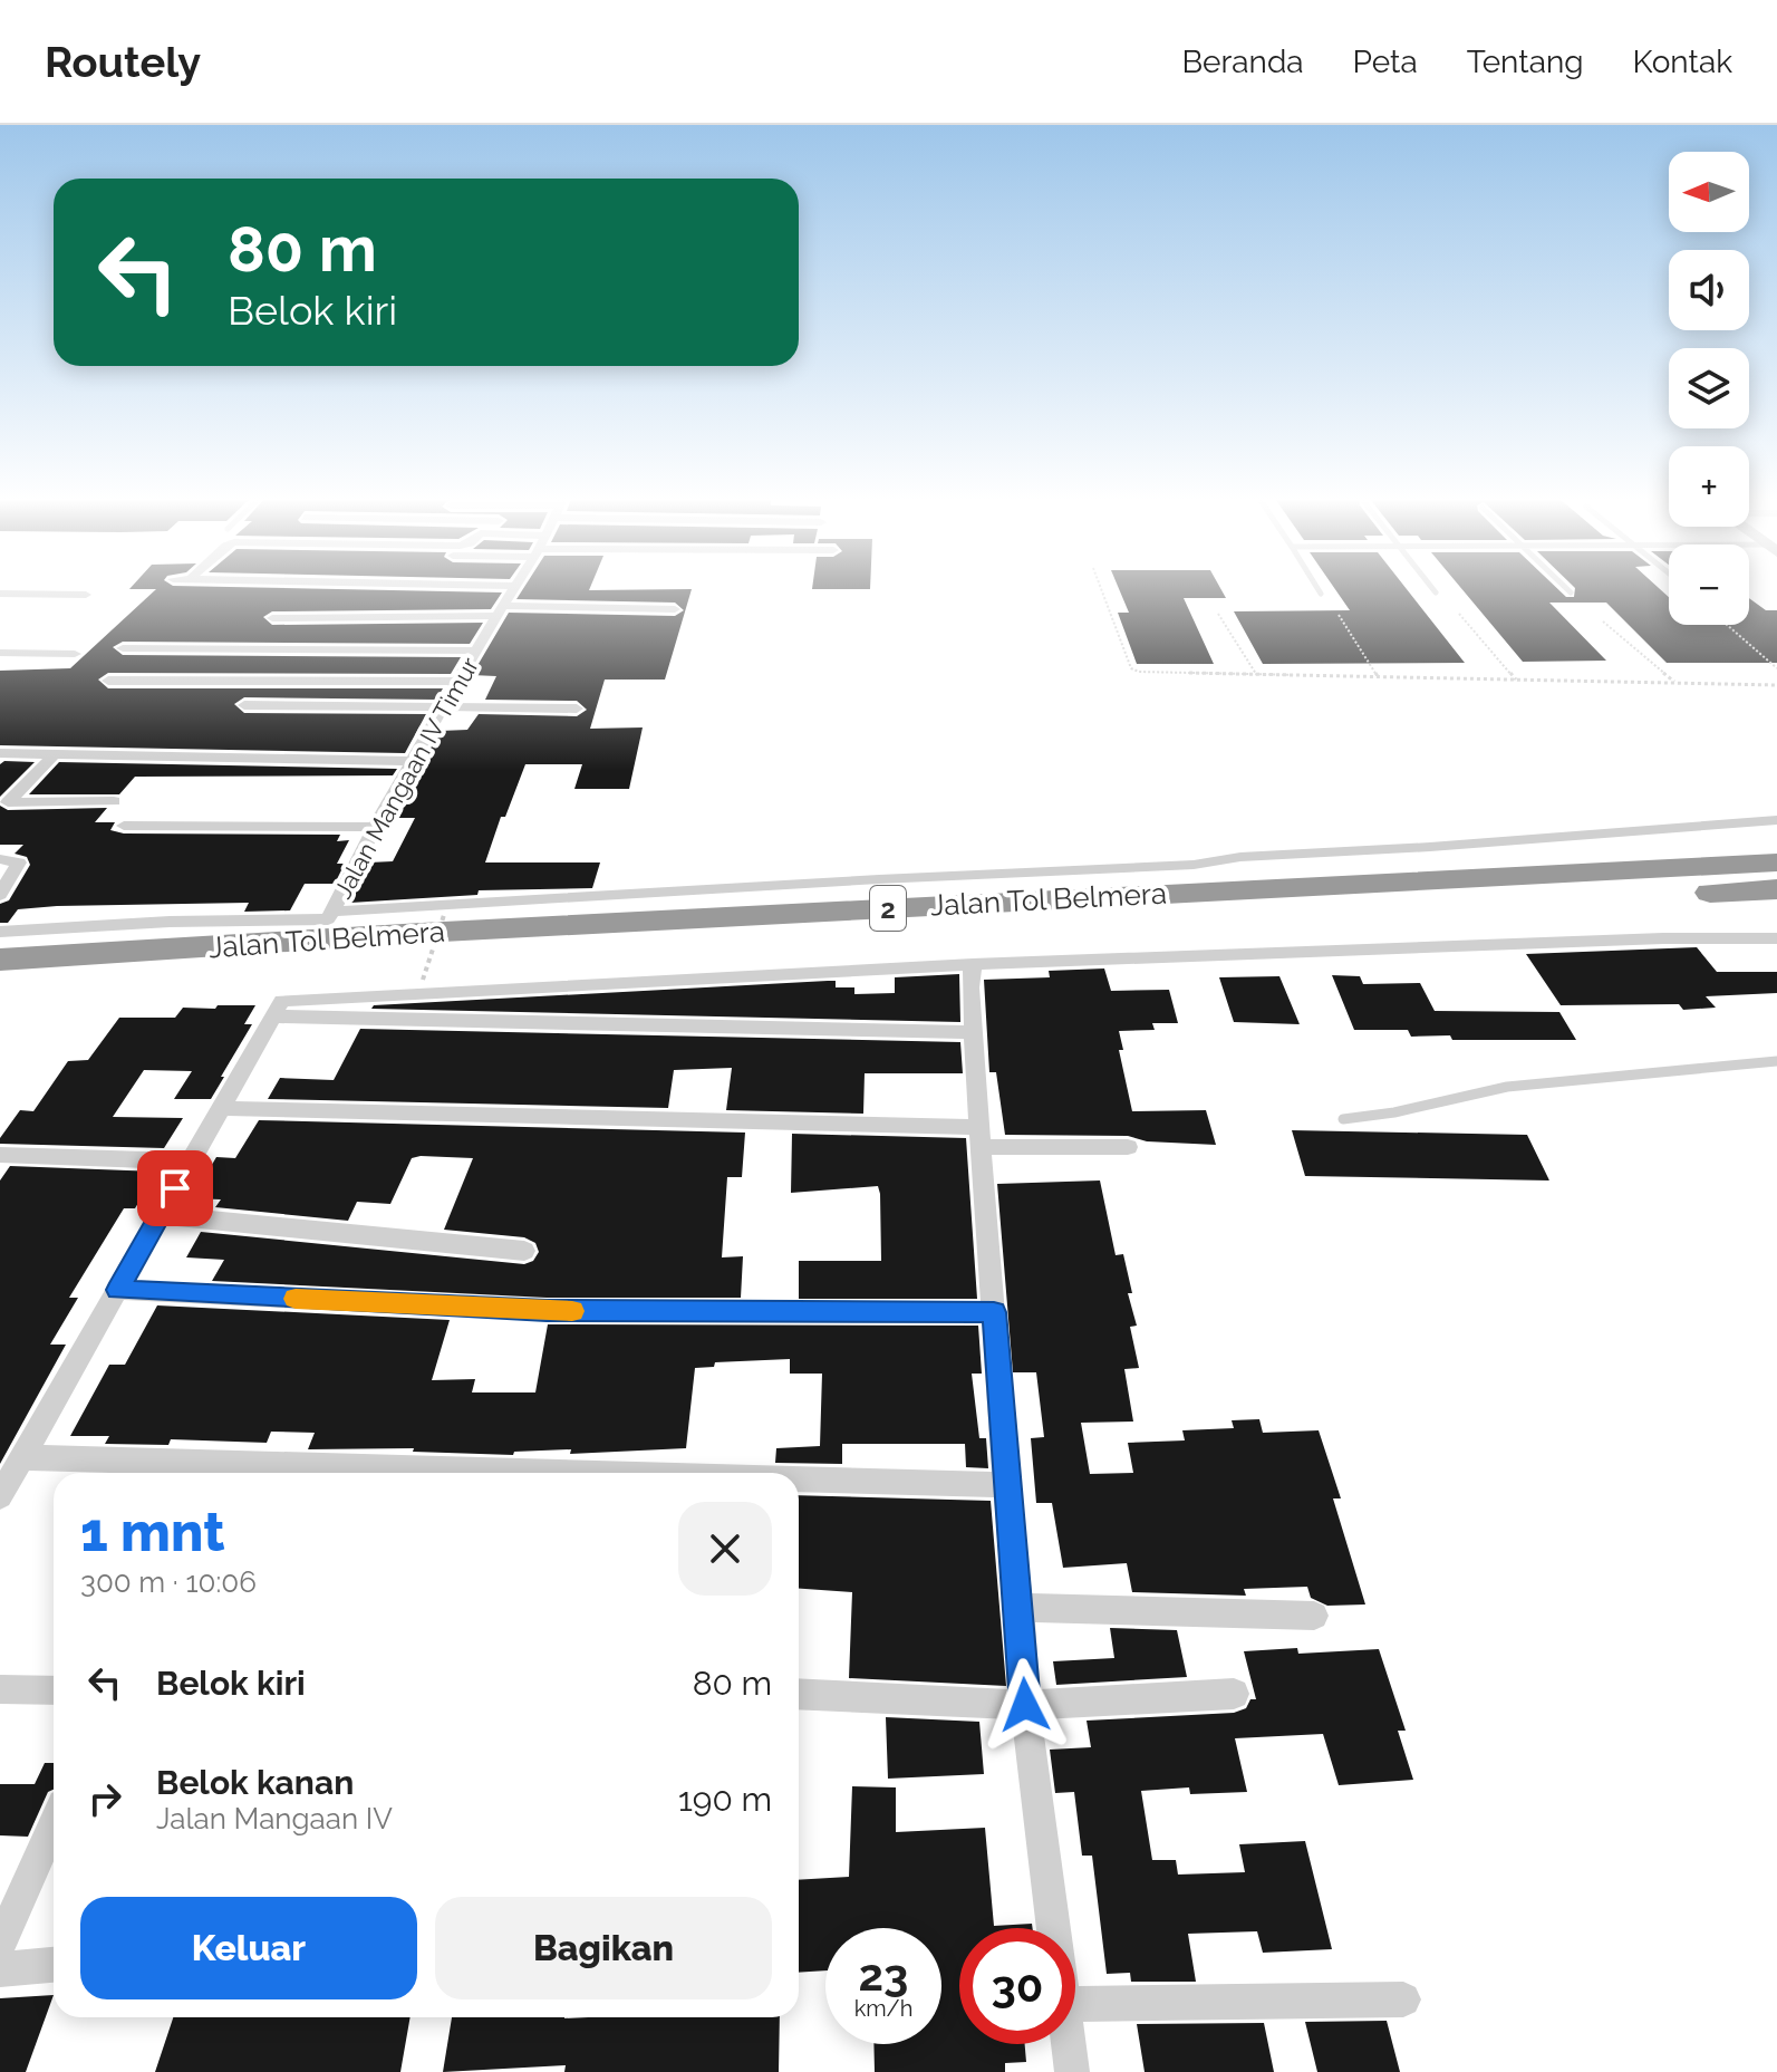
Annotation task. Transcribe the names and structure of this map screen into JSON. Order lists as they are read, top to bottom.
{
  "streets": {
    "highway": ["Jalan Tol Belmera", "2"],
    "street": ["Jalan Mangaan IV Timur"]
  },
  "north": "left",
  "page": {
    "header": "Routely",
    "nav": [
      "Beranda",
      "Peta",
      "Tentang",
      "Kontak"
    ],
    "map_buttons": ["+", "−"],
    "turn": ["80 m", "Belok kiri"],
    "heading": ["1 mnt", "300 m · 10:06"],
    "list": [
      {
        "name": "Belok kiri",
        "value": "80 m"
      },
      {
        "name": "Belok kanan",
        "note": "Jalan Mangaan IV",
        "value": "190 m"
      }
    ],
    "buttons": ["Keluar", "Bagikan"],
    "speed": "23 km/h",
    "limit": "30"
  }
}
